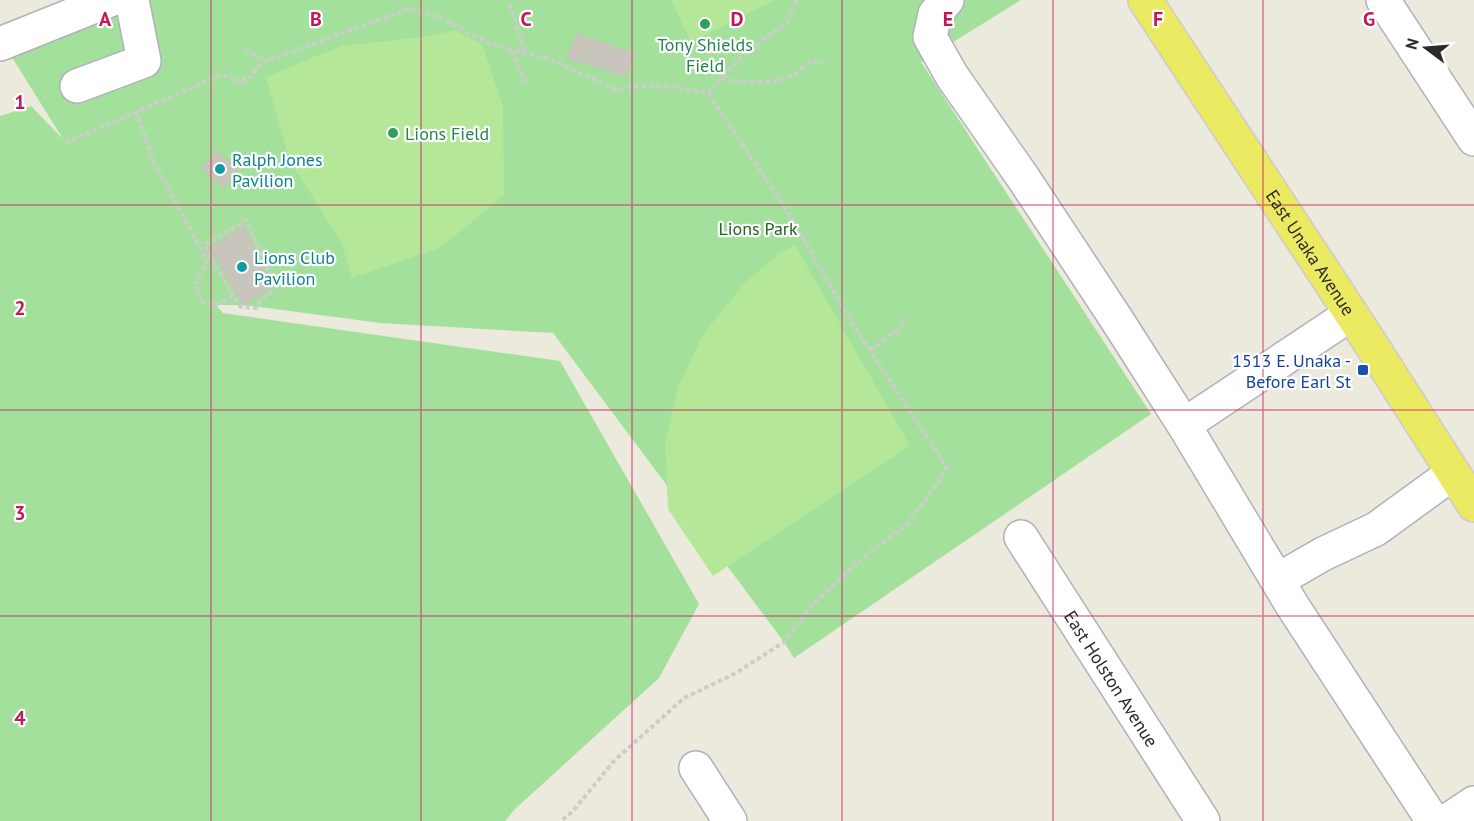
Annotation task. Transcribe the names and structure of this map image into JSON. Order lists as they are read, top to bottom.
{
  "streets": {
    "main road": ["East Unaka Avenue"],
    "street": ["East Holston Avenue"]
  },
  "parks": ["Lions Park"],
  "places": {
    "other": [
      "Tony Shields Field",
      "Lions Field",
      "Ralph Jones Pavilion",
      "Lions Club Pavilion"
    ],
    "transit": ["1513 E. Unaka - Before Earl St"]
  },
  "north": "left",
  "grid": {
    "columns": [
      "A",
      "B",
      "C",
      "D",
      "E",
      "F",
      "G"
    ],
    "rows": [
      "1",
      "2",
      "3",
      "4"
    ]
  }
}
